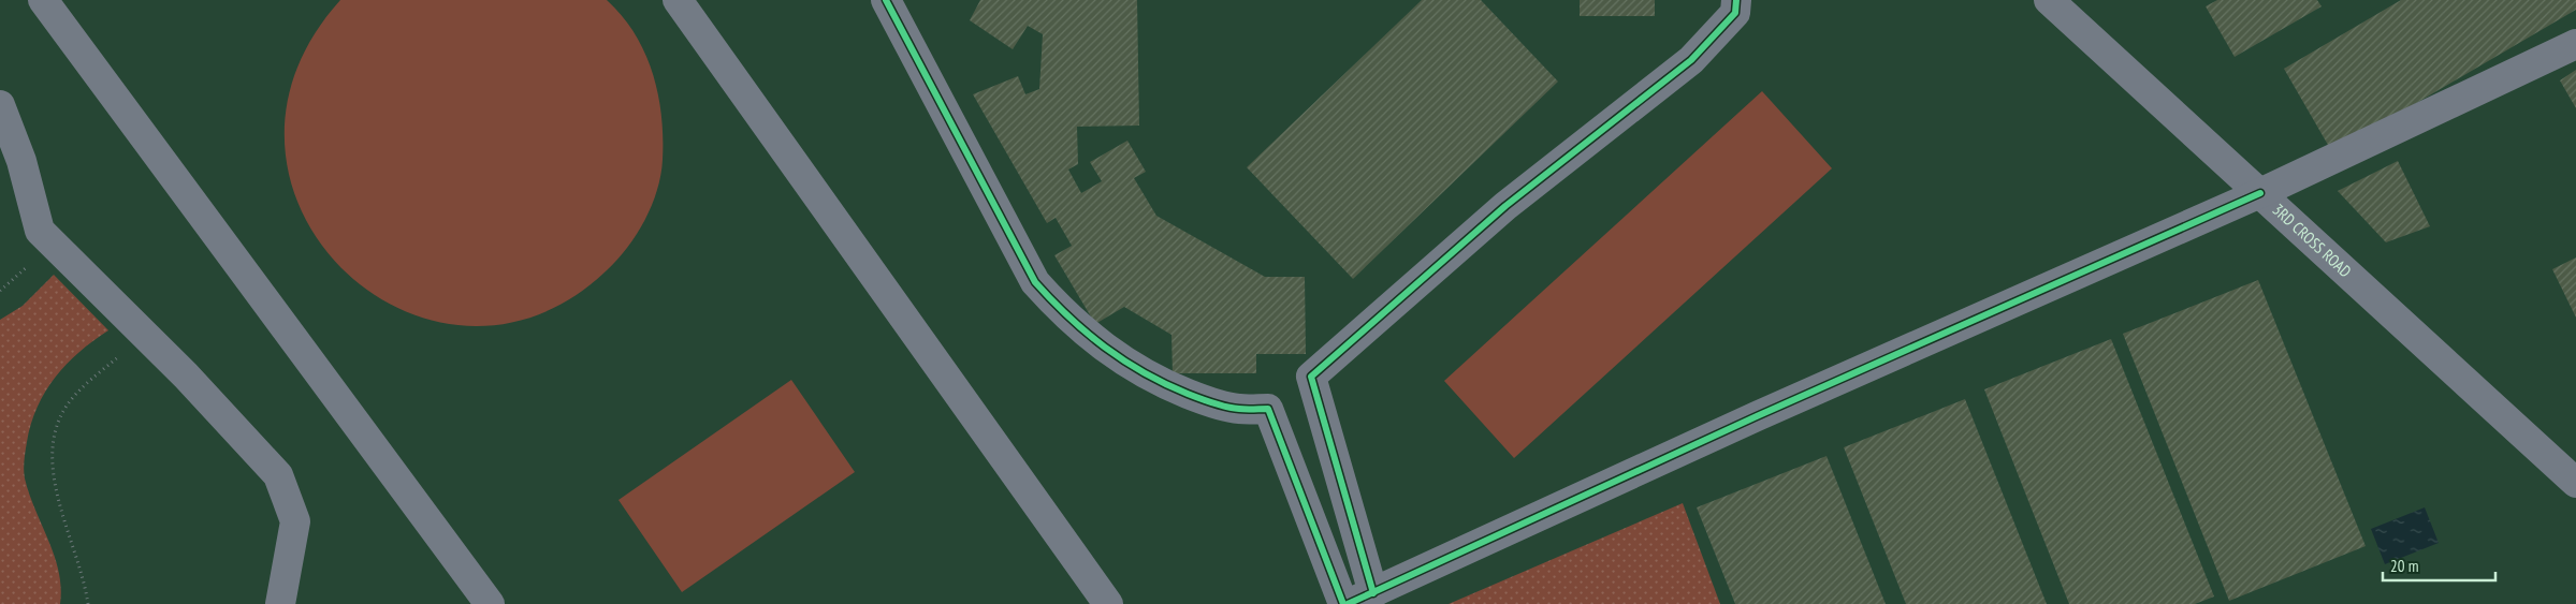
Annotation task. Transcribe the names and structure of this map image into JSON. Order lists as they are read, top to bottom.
{
  "streets": {
    "street": ["3RD CROSS ROAD"]
  },
  "scale_bar": "20 m"
}
